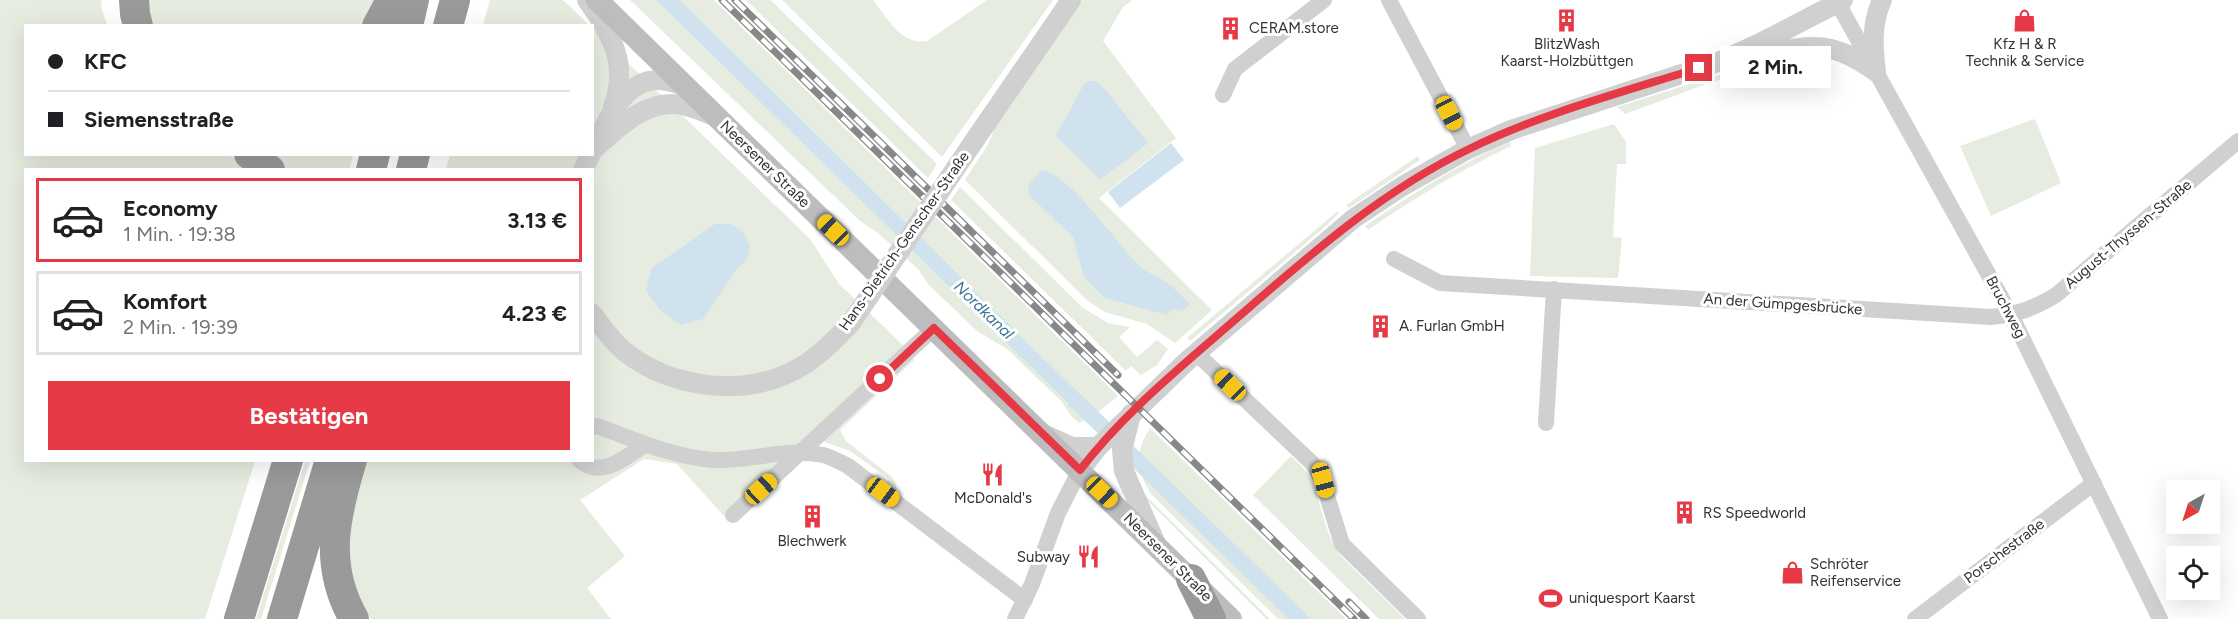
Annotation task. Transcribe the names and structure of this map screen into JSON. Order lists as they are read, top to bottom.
{
  "streets": {
    "main road": ["Neersener Straße"],
    "street": [
      "August-Thyssen-Straße",
      "Hans-Dietrich-Genscher-Straße",
      "An der Gümpgesbrücke",
      "Bruchweg",
      "Porschestraße"
    ]
  },
  "crossings": [
    ["August-Thyssen-Straße", "An der Gümpgesbrücke"],
    ["August-Thyssen-Straße", "Bruchweg"],
    ["An der Gümpgesbrücke", "Bruchweg"],
    ["Bruchweg", "Porschestraße"]
  ],
  "water": ["Nordkanal"],
  "places": {
    "building": [
      "BlitzWash Kaarst-Holzbüttgen",
      "CERAM.store",
      "A. Furlan GmbH",
      "RS Speedworld",
      "Blechwerk"
    ],
    "shop": ["Kfz H & R Technik & Service", "Schröter Reifenservice"],
    "restaurant": ["McDonald's", "Subway"],
    "sports": ["uniquesport Kaarst"]
  },
  "north": "bottom left",
  "page": {
    "banner": ["KFC", "Siemensstraße"],
    "bubble": "2 Min.",
    "list": [
      {
        "name": "Economy",
        "note": "1 Min. · 19:38",
        "value": "3.13 €"
      },
      {
        "name": "Komfort",
        "note": "2 Min. · 19:39",
        "value": "4.23 €"
      }
    ],
    "buttons": "Bestätigen"
  }
}
